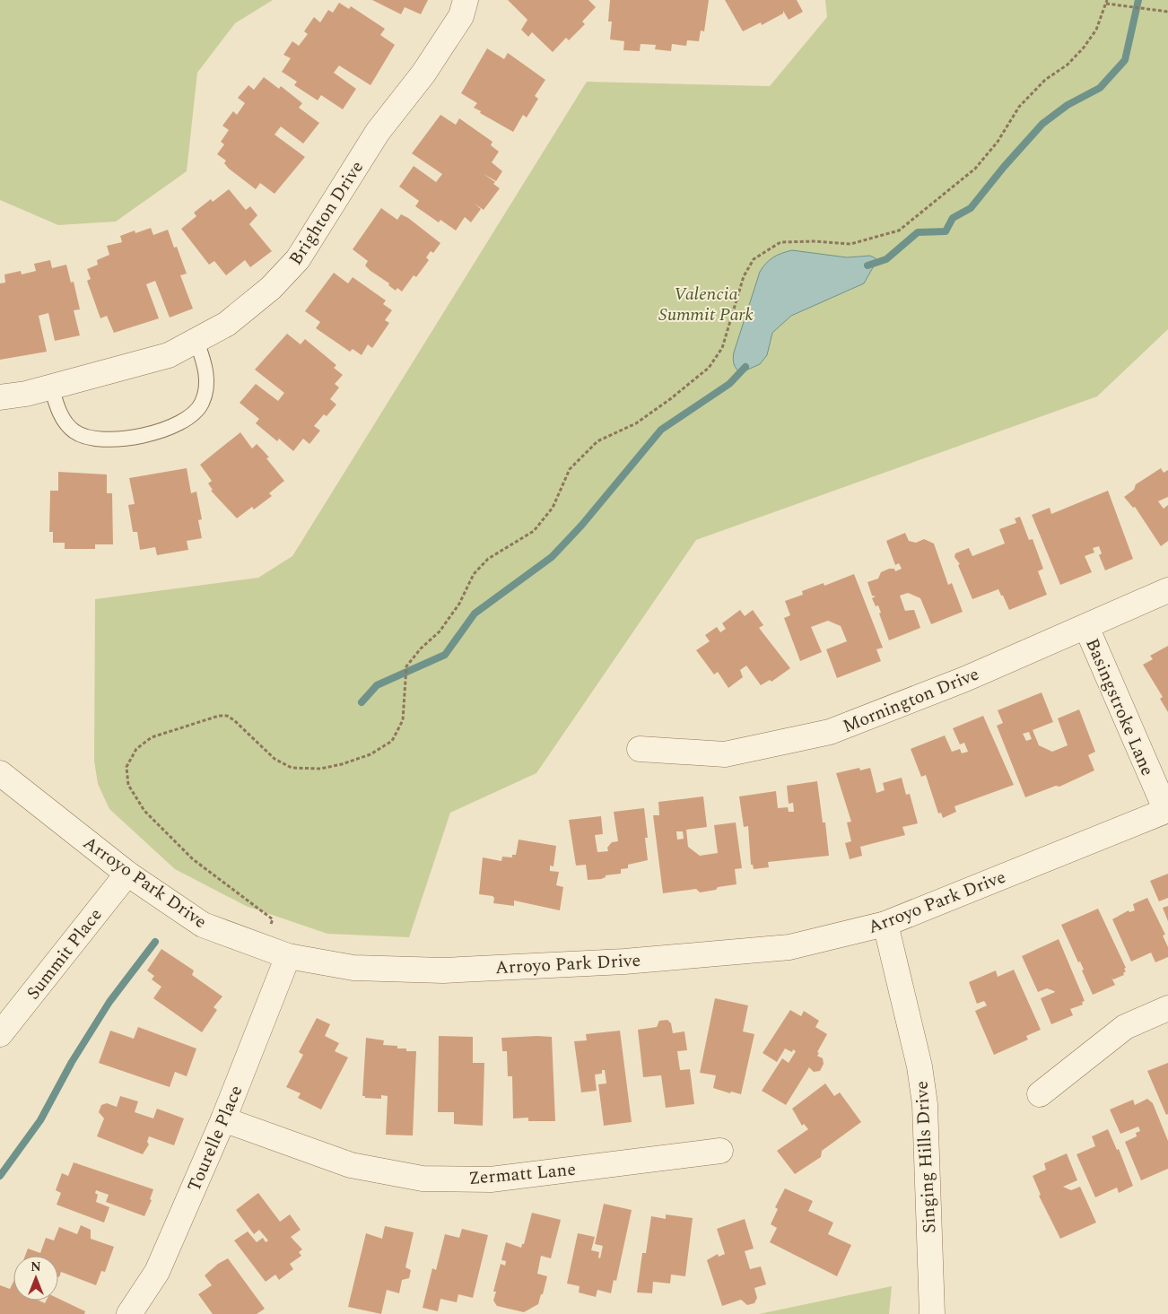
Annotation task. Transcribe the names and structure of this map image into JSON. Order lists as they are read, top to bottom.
{
  "streets": {
    "street": [
      "Brighton Drive",
      "Mornington Drive",
      "Basingstroke Lane",
      "Arroyo Park Drive",
      "Summit Place",
      "Tourelle Place",
      "Singing Hills Drive",
      "Zermatt Lane"
    ]
  },
  "crossings": [
    ["Mornington Drive", "Basingstroke Lane"],
    ["Basingstroke Lane", "Arroyo Park Drive"],
    ["Arroyo Park Drive", "Summit Place"],
    ["Arroyo Park Drive", "Tourelle Place"],
    ["Arroyo Park Drive", "Singing Hills Drive"],
    ["Tourelle Place", "Zermatt Lane"]
  ],
  "parks": ["Valencia Summit Park"],
  "north": "top"
}
